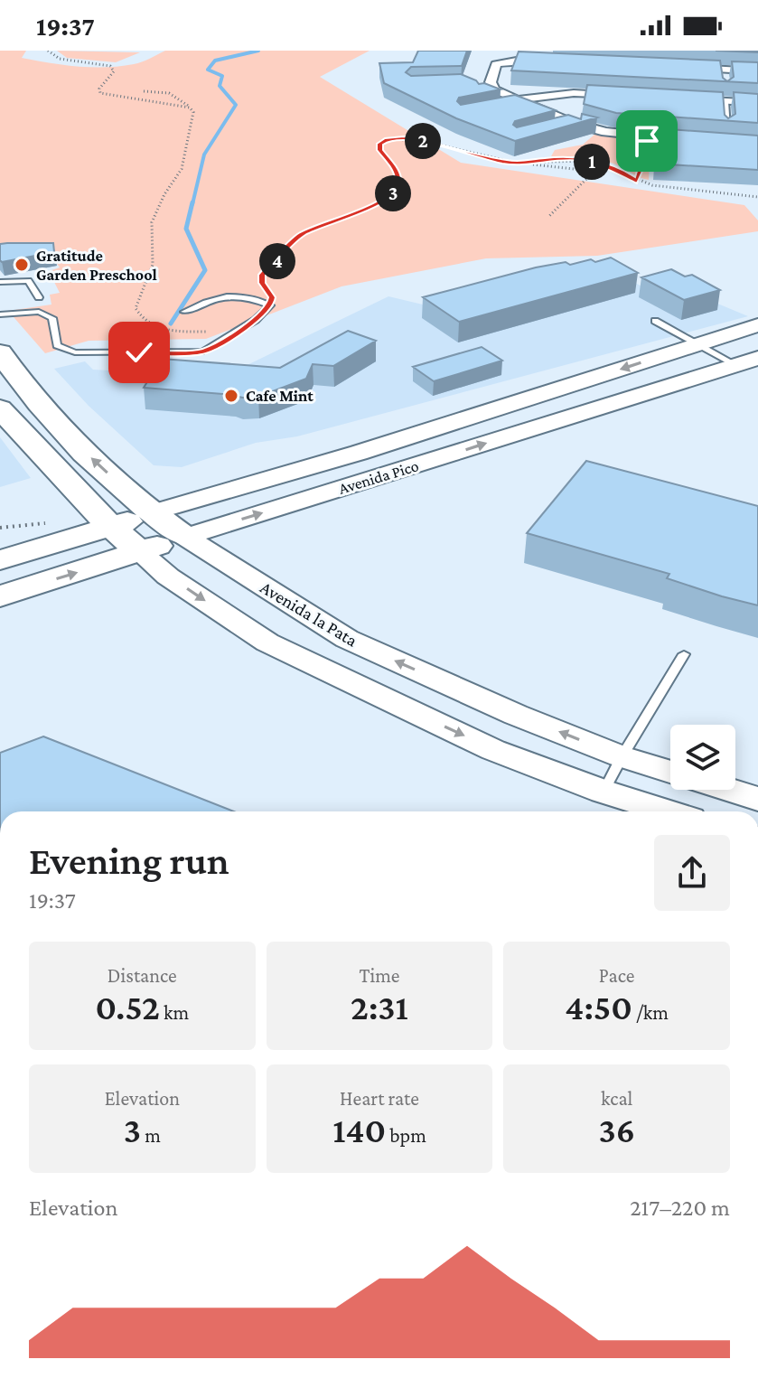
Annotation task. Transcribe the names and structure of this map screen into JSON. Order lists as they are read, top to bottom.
{
  "streets": {
    "highway": ["Avenida Pico", "Avenida la Pata"]
  },
  "crossings": [
    ["Avenida Pico", "Avenida la Pata"]
  ],
  "one_way": ["Avenida la Pata"],
  "places": ["Gratitude Garden Preschool", "Cafe Mint"],
  "page": {
    "status": "19:37",
    "pins": [
      "2",
      "1",
      "3",
      "4"
    ],
    "heading": ["Evening run", "19:37"],
    "stats": [
      ["Distance", "0.52 km"],
      ["Time", "2:31"],
      ["Pace", "4:50 /km"],
      ["Elevation", "3 m"],
      ["Heart rate", "140 bpm"],
      ["kcal", "36"]
    ],
    "chart": ["Elevation", "217–220 m"]
  }
}
